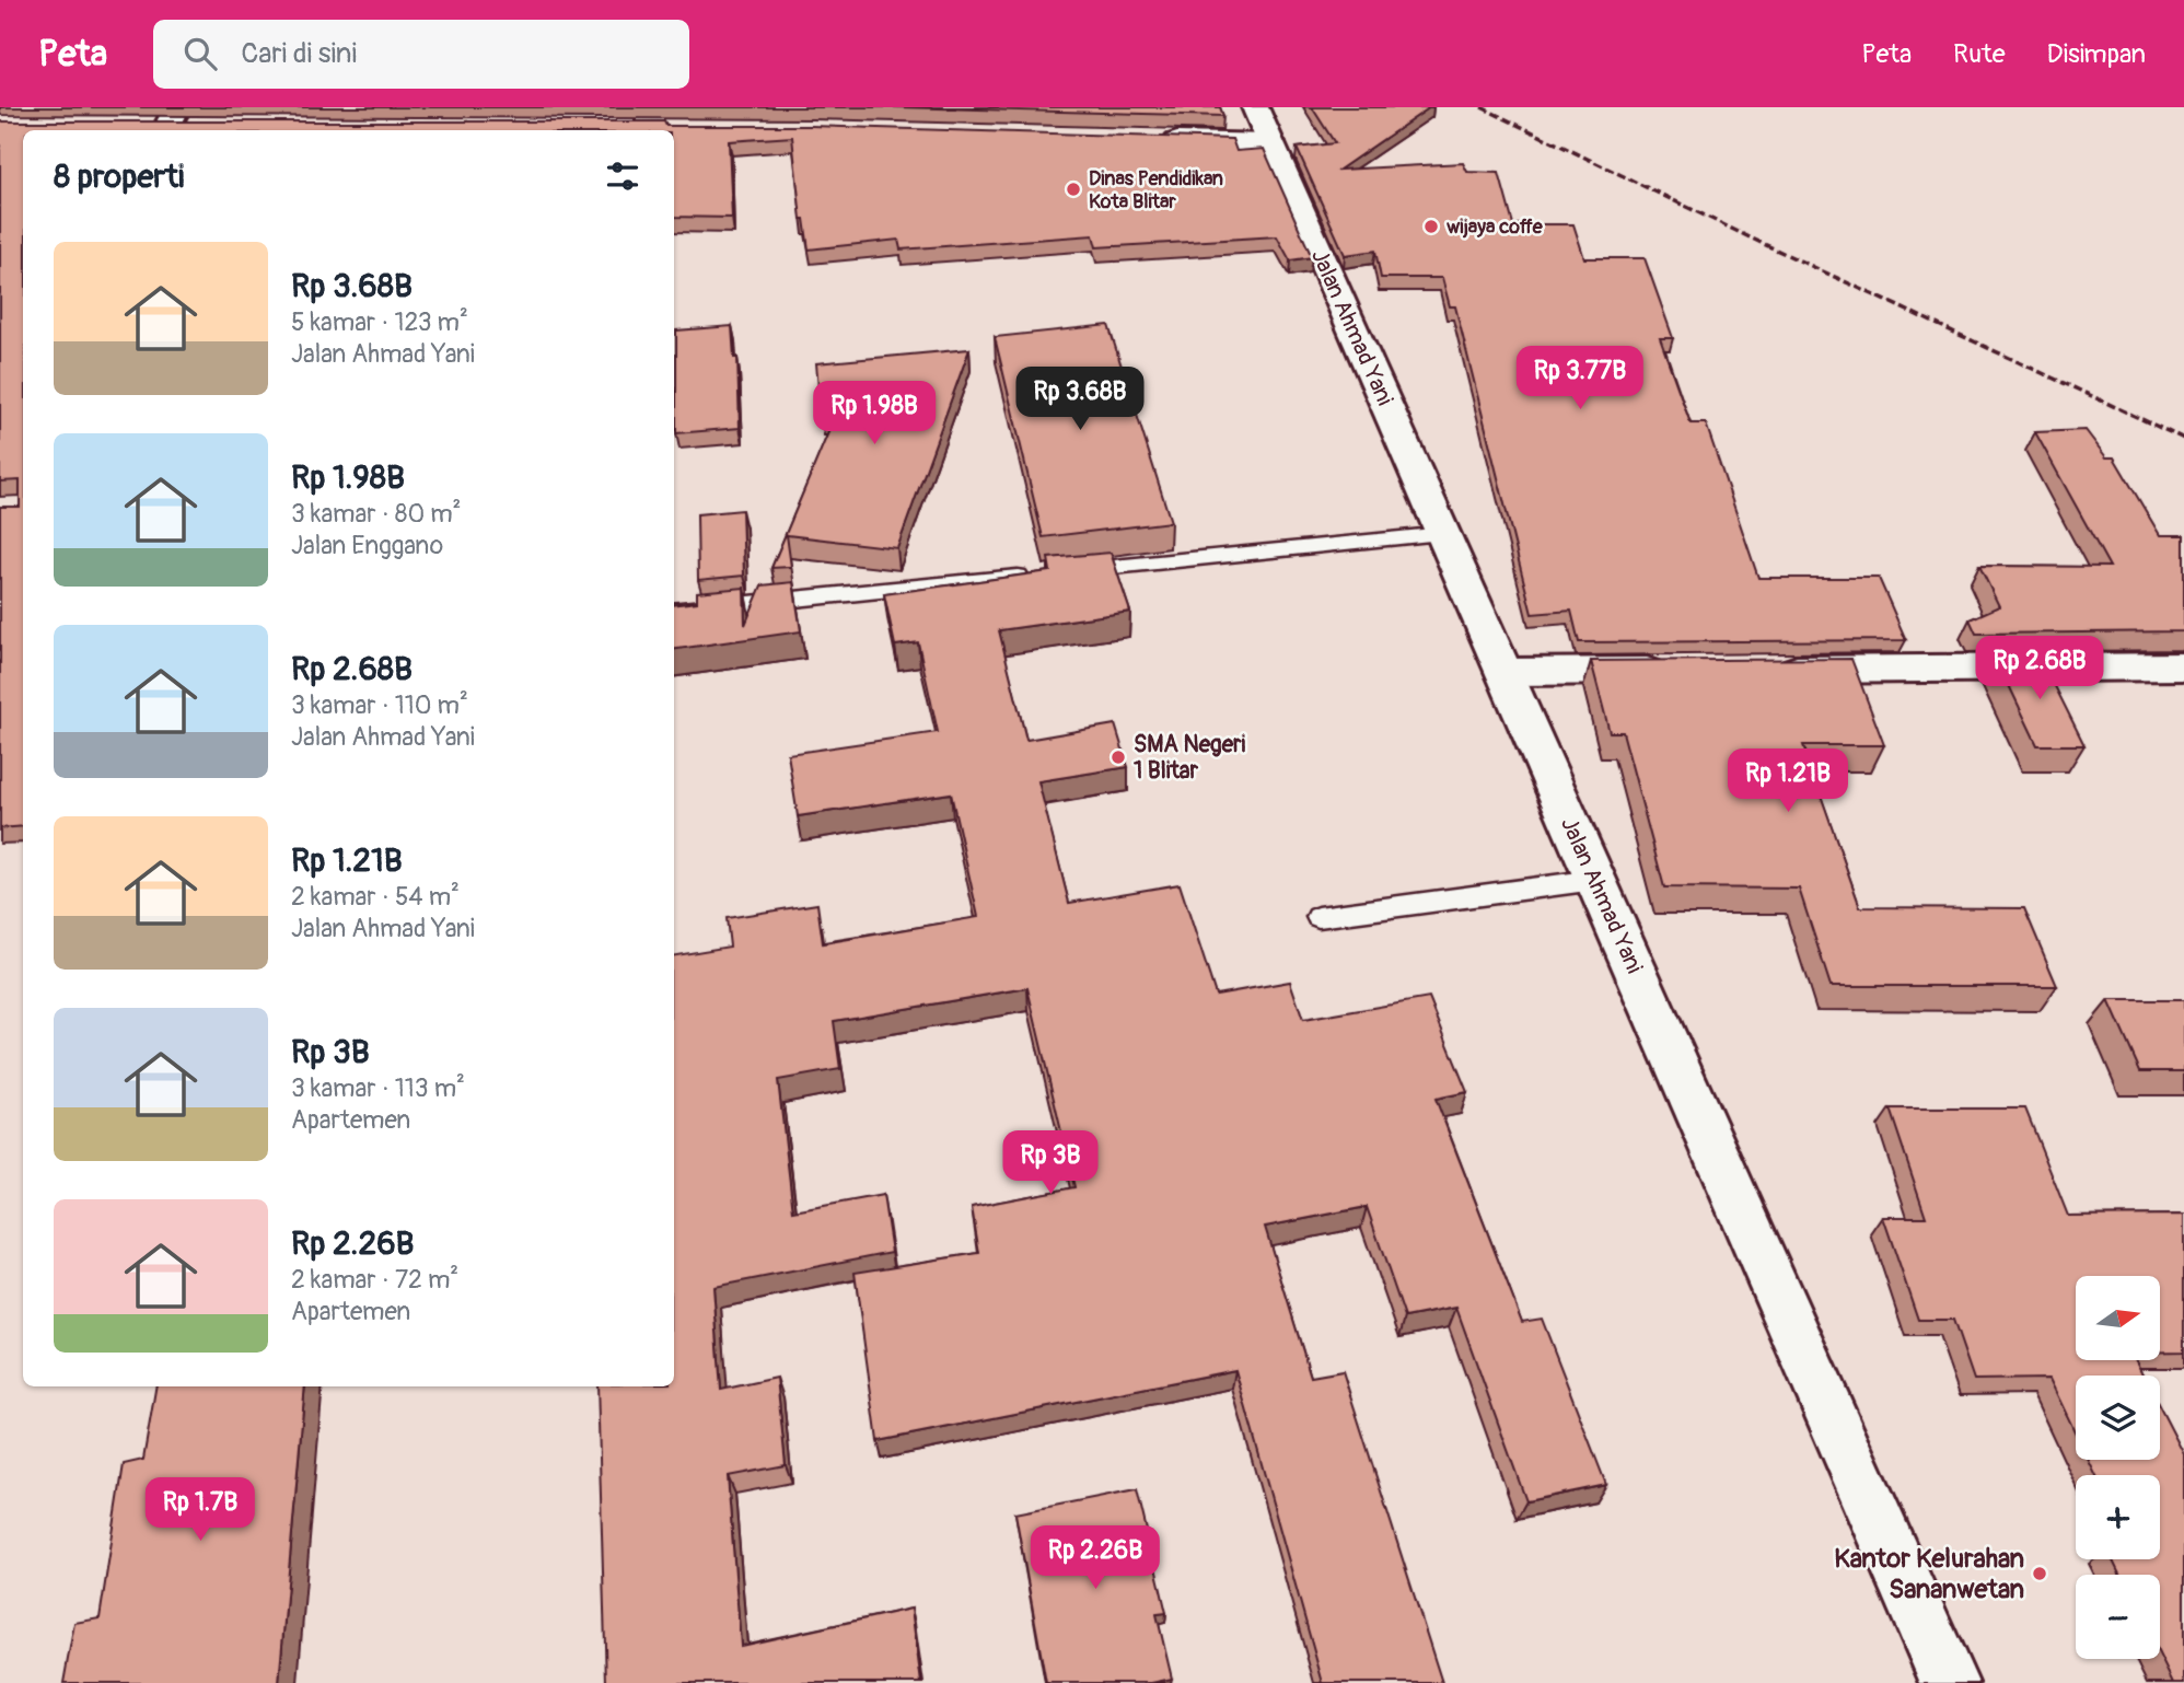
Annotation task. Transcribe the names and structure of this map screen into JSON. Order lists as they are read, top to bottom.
{
  "streets": {
    "main road": ["Jalan Ahmad Yani"]
  },
  "places": [
    "Dinas Pendidikan Kota Blitar",
    "wijaya coffe",
    "SMA Negeri 1 Blitar",
    "Kantor Kelurahan Sananwetan"
  ],
  "north": "right",
  "page": {
    "header": "Peta",
    "search": "Cari di sini",
    "nav": ["Peta", "Rute", "Disimpan"],
    "heading": "8 properti",
    "list": [
      {
        "name": "Rp 3.68B",
        "note": "5 kamar · 123 m² · Jalan Ahmad Yani"
      },
      {
        "name": "Rp 1.98B",
        "note": "3 kamar · 80 m² · Jalan Enggano"
      },
      {
        "name": "Rp 2.68B",
        "note": "3 kamar · 110 m² · Jalan Ahmad Yani"
      },
      {
        "name": "Rp 1.21B",
        "note": "2 kamar · 54 m² · Jalan Ahmad Yani"
      },
      {
        "name": "Rp 3B",
        "note": "3 kamar · 113 m² · Apartemen"
      },
      {
        "name": "Rp 2.26B",
        "note": "2 kamar · 72 m² · Apartemen"
      }
    ],
    "price": [
      "Rp 3.77B",
      "Rp 3.68B",
      "Rp 1.98B",
      "Rp 2.68B",
      "Rp 1.21B",
      "Rp 3B",
      "Rp 1.7B",
      "Rp 2.26B"
    ],
    "map_buttons": ["+", "−"]
  }
}
